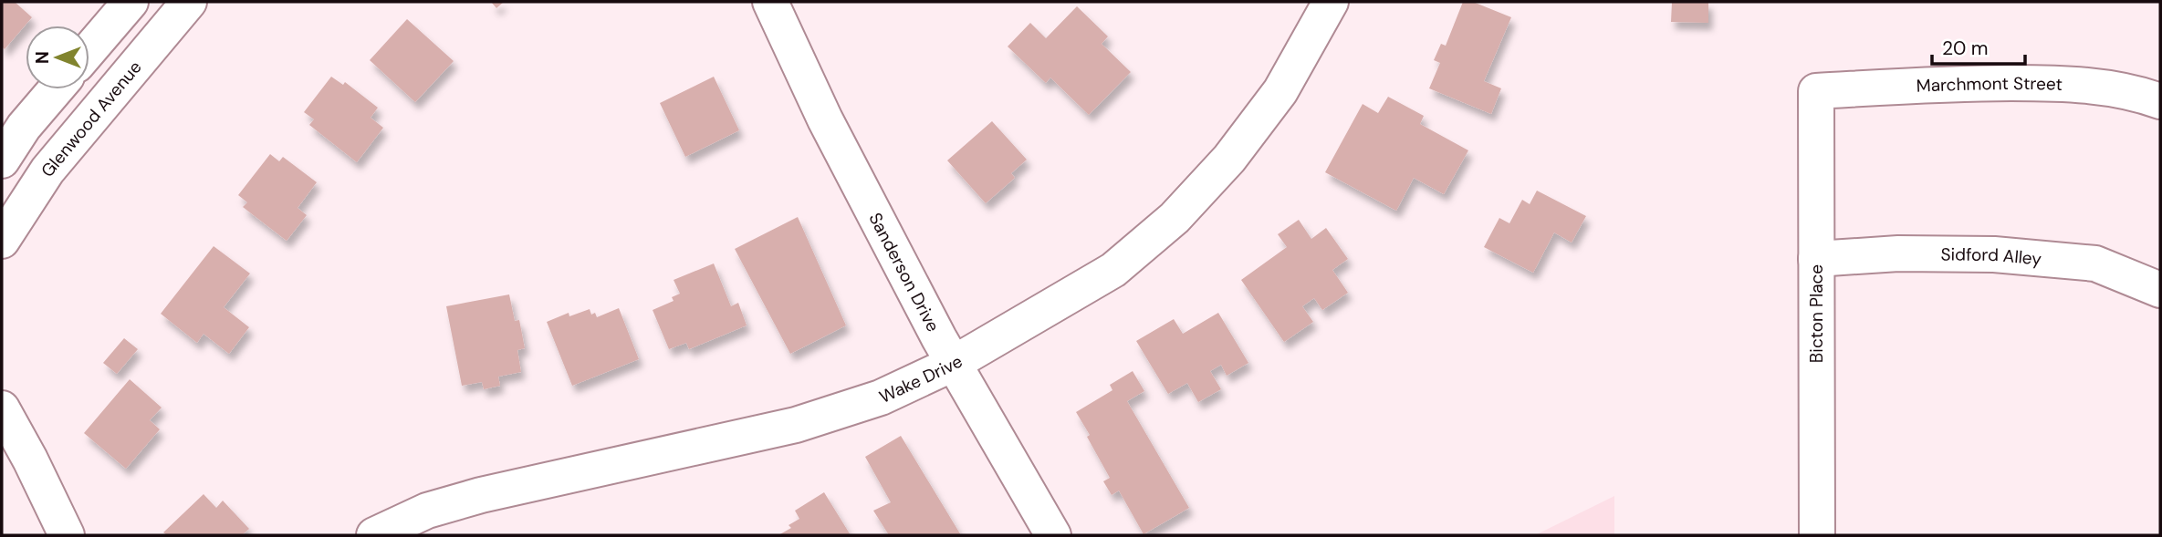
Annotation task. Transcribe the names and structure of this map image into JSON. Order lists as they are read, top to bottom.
{
  "streets": {
    "street": [
      "Marchmont Street",
      "Glenwood Avenue",
      "Sidford Alley",
      "Sanderson Drive",
      "Bicton Place",
      "Wake Drive"
    ]
  },
  "crossings": [
    ["Marchmont Street", "Bicton Place"],
    ["Sidford Alley", "Bicton Place"],
    ["Sanderson Drive", "Wake Drive"]
  ],
  "scale_bar": "20 m",
  "north": "left"
}
